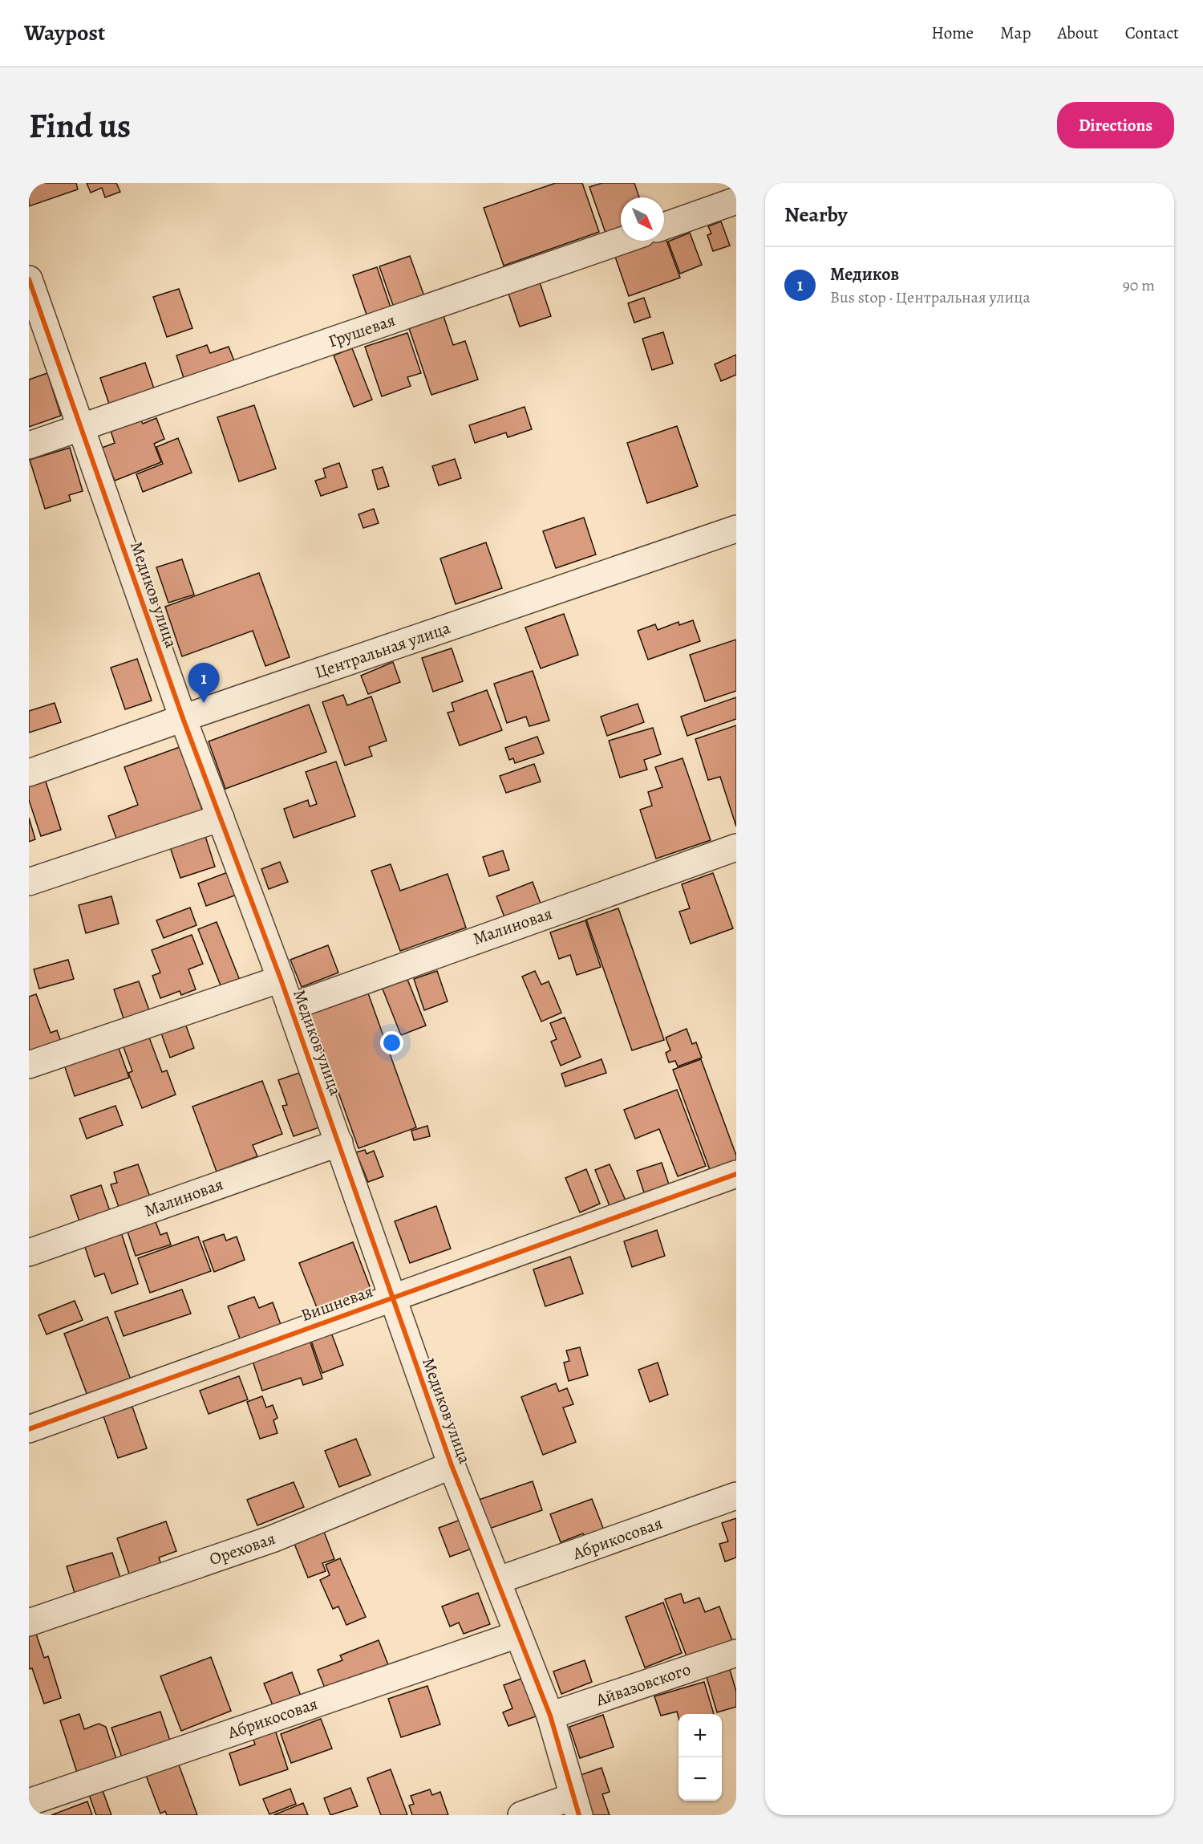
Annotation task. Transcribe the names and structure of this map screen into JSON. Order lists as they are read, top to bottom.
{
  "streets": {
    "street": [
      "Грушевая",
      "Медиков улица",
      "Центральная улица",
      "Малиновая",
      "Вишневая",
      "Абрикосовая",
      "Ореховая",
      "Айвазовского"
    ]
  },
  "crossings": [
    ["Грушевая", "Медиков улица"],
    ["Медиков улица", "Центральная улица"],
    ["Медиков улица", "Малиновая"],
    ["Медиков улица", "Вишневая"],
    ["Медиков улица", "Абрикосовая"],
    ["Медиков улица", "Ореховая"],
    ["Медиков улица", "Айвазовского"]
  ],
  "north": "bottom right",
  "page": {
    "header": "Waypost",
    "nav": [
      "Home",
      "Map",
      "About",
      "Contact"
    ],
    "buttons": "Directions",
    "title": "Find us",
    "heading": "Nearby",
    "list": [
      {
        "mark": "1",
        "name": "Медиков",
        "note": "Bus stop · Центральная улица",
        "value": "90 m"
      }
    ],
    "pins": "1",
    "map_buttons": ["+", "−"]
  }
}
